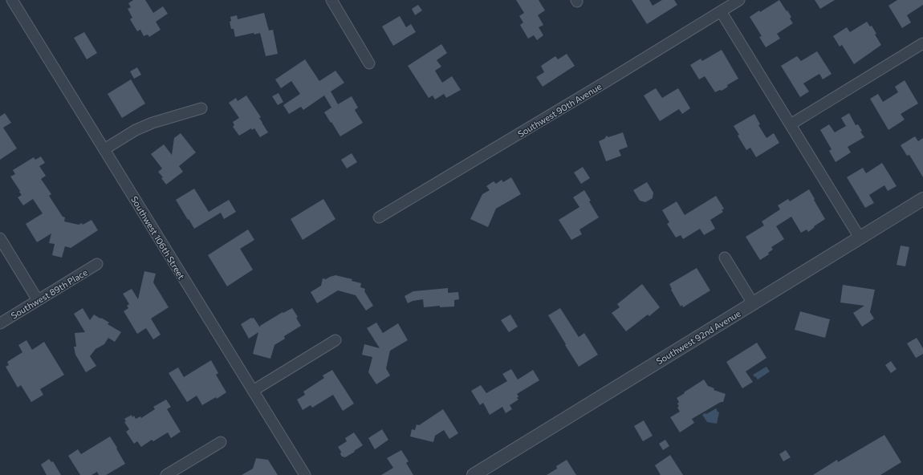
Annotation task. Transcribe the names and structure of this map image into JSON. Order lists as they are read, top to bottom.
{
  "streets": {
    "street": [
      "Southwest 90th Avenue",
      "Southwest 106th Street",
      "Southwest 89th Place",
      "Southwest 92nd Avenue"
    ]
  }
}
